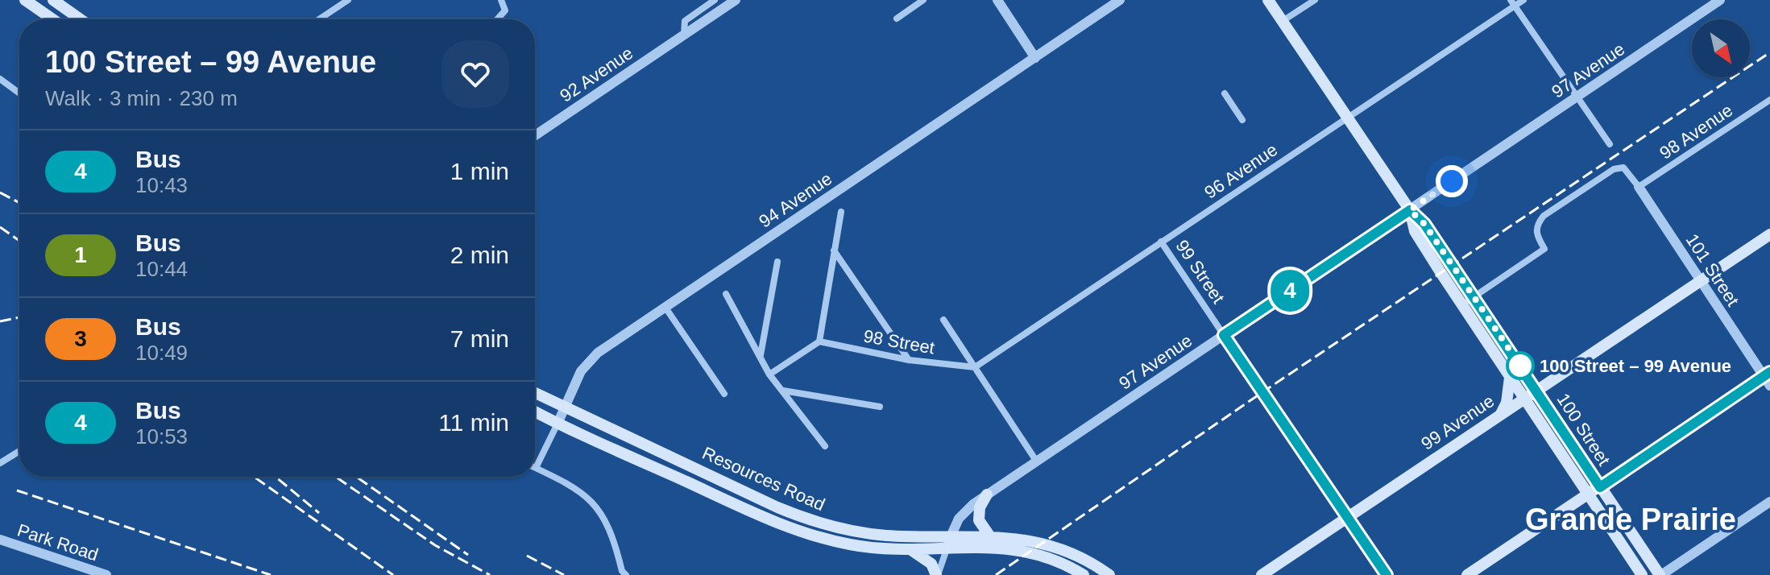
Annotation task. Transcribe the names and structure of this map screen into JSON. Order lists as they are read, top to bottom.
{
  "streets": {
    "main road": ["99 Avenue", "100 Street", "Resources Road"],
    "street": [
      "97 Avenue",
      "92 Avenue",
      "98 Avenue",
      "96 Avenue",
      "94 Avenue",
      "101 Street",
      "99 Street",
      "98 Street",
      "Park Road"
    ]
  },
  "crossings": [
    ["97 Avenue", "99 Street"],
    ["97 Avenue", "98 Street"],
    ["97 Avenue", "100 Street"],
    ["97 Avenue", "Resources Road"],
    ["98 Avenue", "101 Street"],
    ["96 Avenue", "99 Street"],
    ["96 Avenue", "98 Street"],
    ["96 Avenue", "100 Street"],
    ["94 Avenue", "Resources Road"],
    ["101 Street", "99 Avenue"],
    ["101 Street", "100 Street"],
    ["99 Street", "99 Avenue"],
    ["99 Avenue", "100 Street"]
  ],
  "districts": ["Grande Prairie"],
  "places": ["100 Street – 99 Avenue"],
  "lines": ["bus line 4"],
  "north": "bottom right",
  "page": {
    "on_map": "4",
    "heading": ["100 Street – 99 Avenue", "Walk · 3 min · 230 m"],
    "list": [
      {
        "mark": "4",
        "name": "Bus",
        "note": "10:43",
        "value": "1 min"
      },
      {
        "mark": "1",
        "name": "Bus",
        "note": "10:44",
        "value": "2 min"
      },
      {
        "mark": "3",
        "name": "Bus",
        "note": "10:49",
        "value": "7 min"
      },
      {
        "mark": "4",
        "name": "Bus",
        "note": "10:53",
        "value": "11 min"
      }
    ]
  }
}
